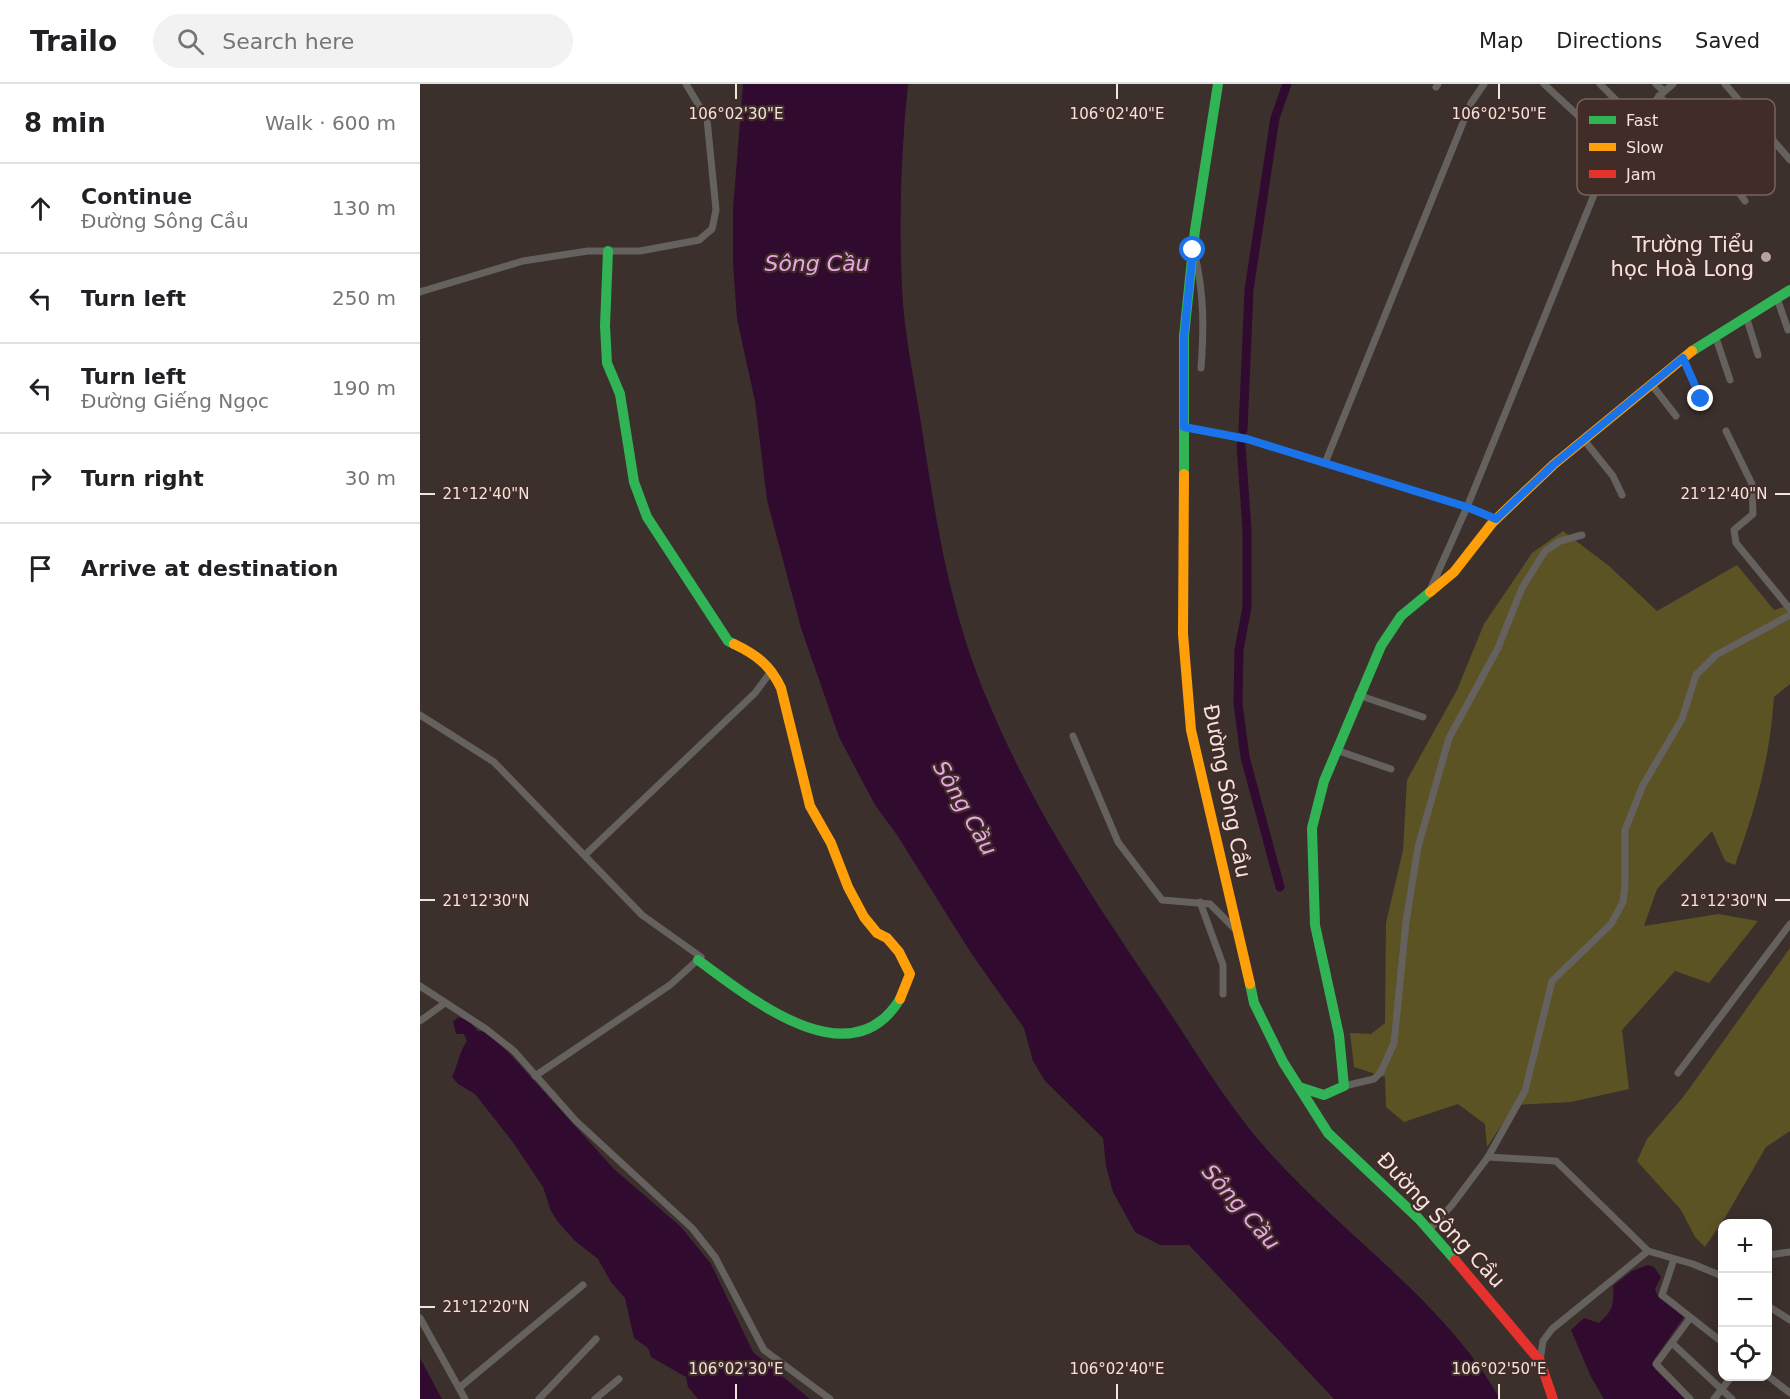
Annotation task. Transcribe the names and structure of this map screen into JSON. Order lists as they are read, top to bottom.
{
  "streets": {
    "main road": ["Đường Sông Cầu"]
  },
  "water": ["Sông Cầu"],
  "places": ["Trường Tiểu học Hoà Long"],
  "legend": ["Fast", "Slow", "Jam"],
  "page": {
    "header": "Trailo",
    "search": "Search here",
    "nav": ["Map", "Directions", "Saved"],
    "heading": ["8 min", "Walk · 600 m"],
    "list": [
      ["Continue", "Đường Sông Cầu", "130 m"],
      ["Turn left", "250 m"],
      ["Turn left", "Đường Giếng Ngọc", "190 m"],
      ["Turn right", "30 m"],
      "Arrive at destination"
    ],
    "map_buttons": ["+", "−"]
  },
  "coordinates": [
    "106°02'30\"E",
    "106°02'40\"E",
    "106°02'50\"E",
    "21°12'40\"N",
    "21°12'30\"N",
    "21°12'20\"N"
  ]
}
